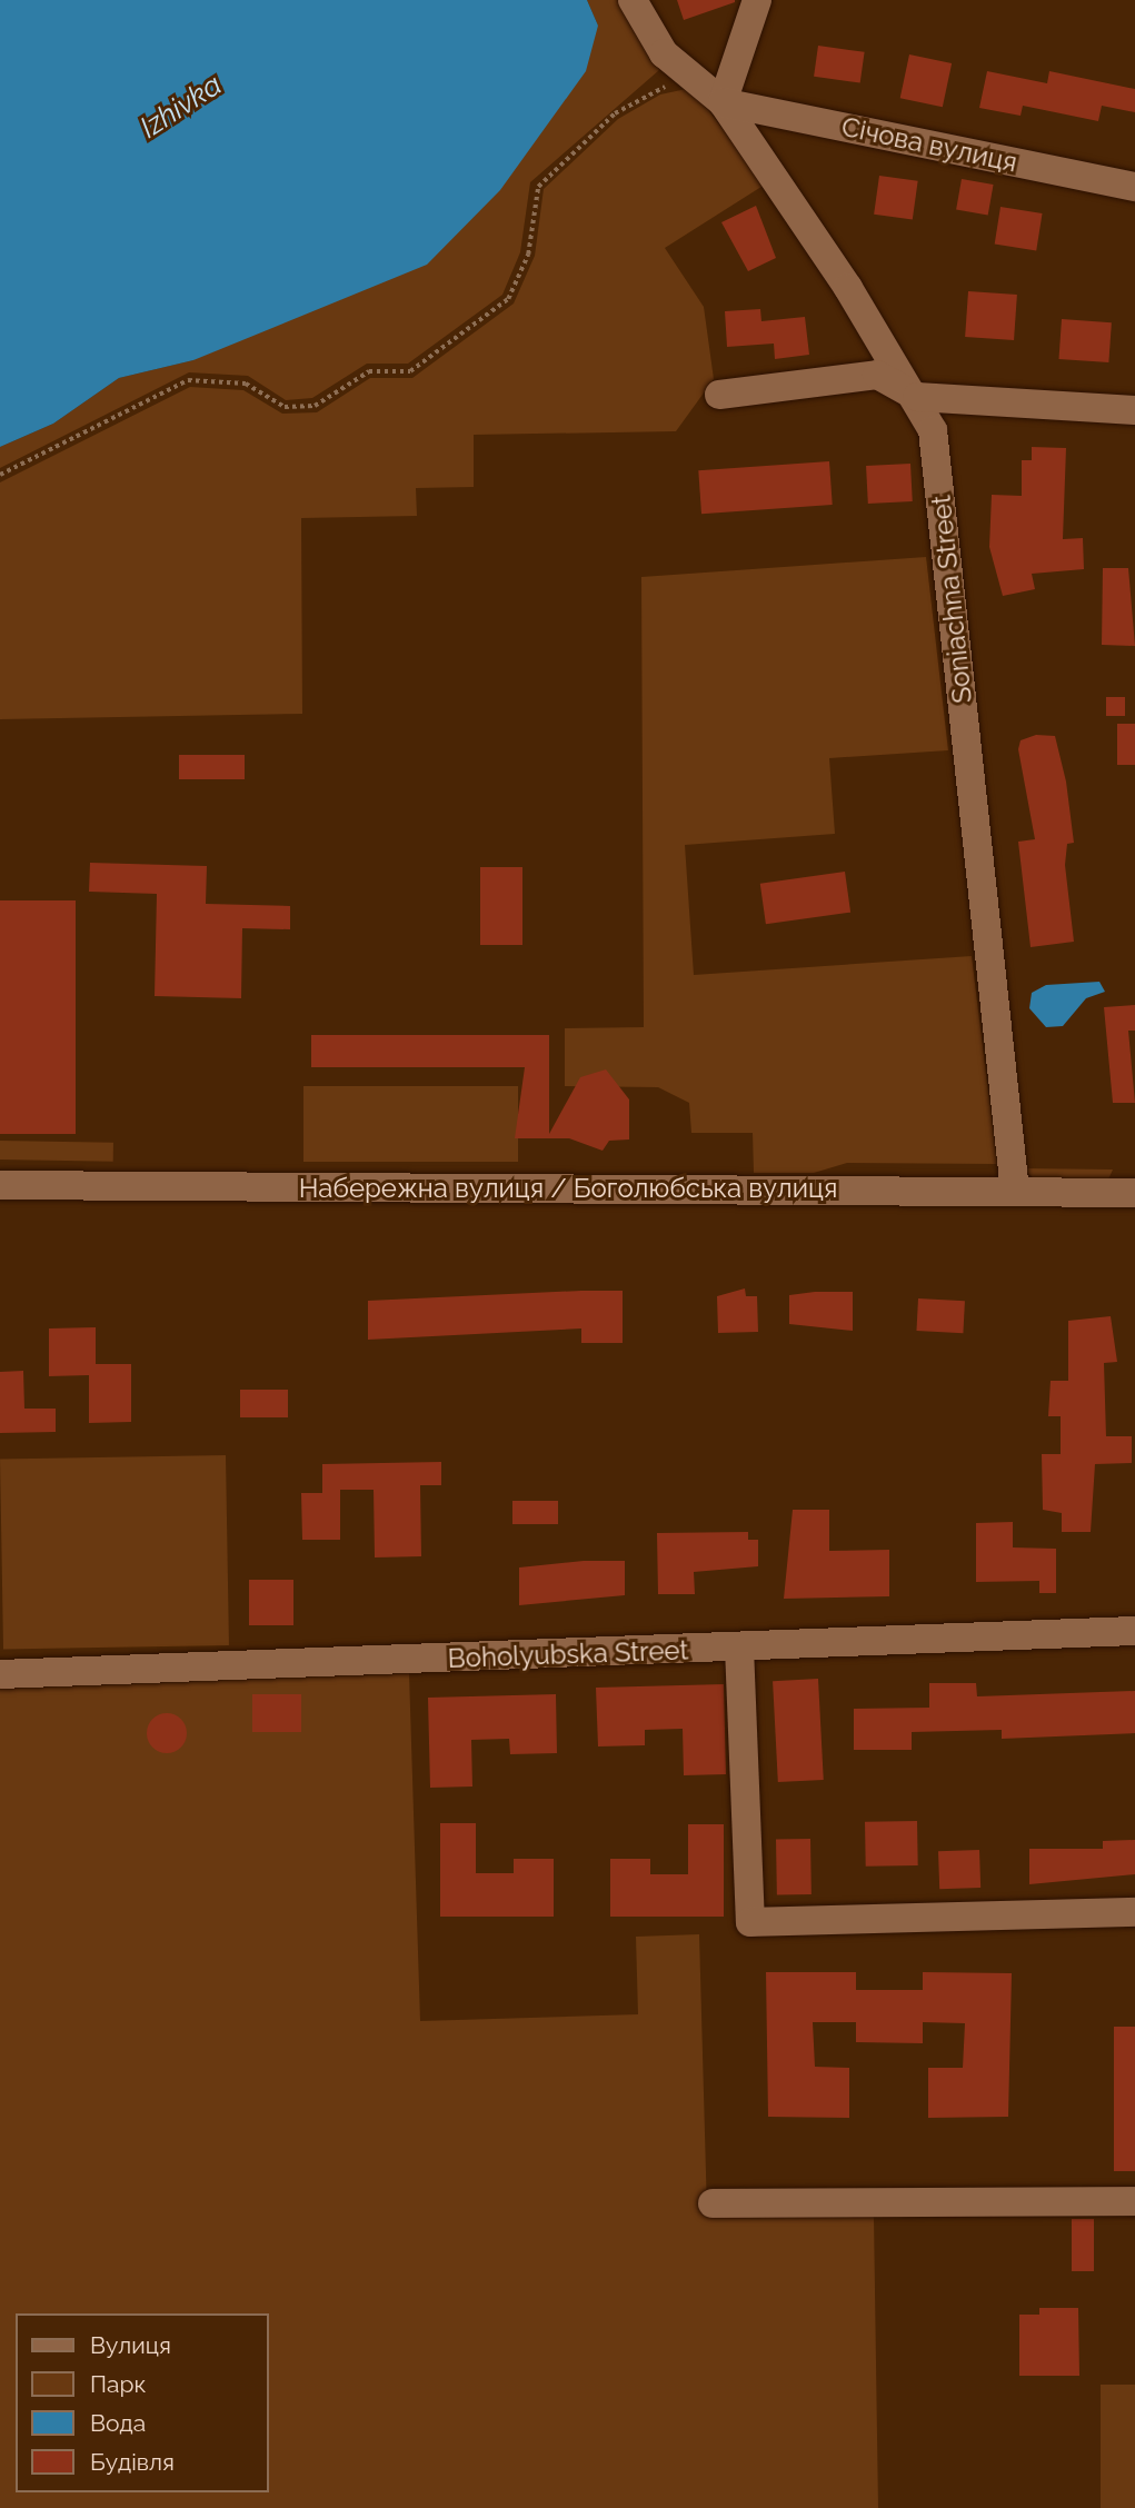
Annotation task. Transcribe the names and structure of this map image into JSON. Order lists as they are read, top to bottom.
{
  "streets": {
    "street": [
      "Січова вулиця",
      "Soniachna Street",
      "Набережна вулиця / Боголюбська вулиця",
      "Boholyubska Street"
    ]
  },
  "crossings": [
    ["Січова вулиця", "Soniachna Street"],
    ["Soniachna Street", "Набережна вулиця / Боголюбська вулиця"]
  ],
  "water": ["Izhivka"],
  "legend": [
    "Вулиця",
    "Парк",
    "Вода",
    "Будівля"
  ]
}
